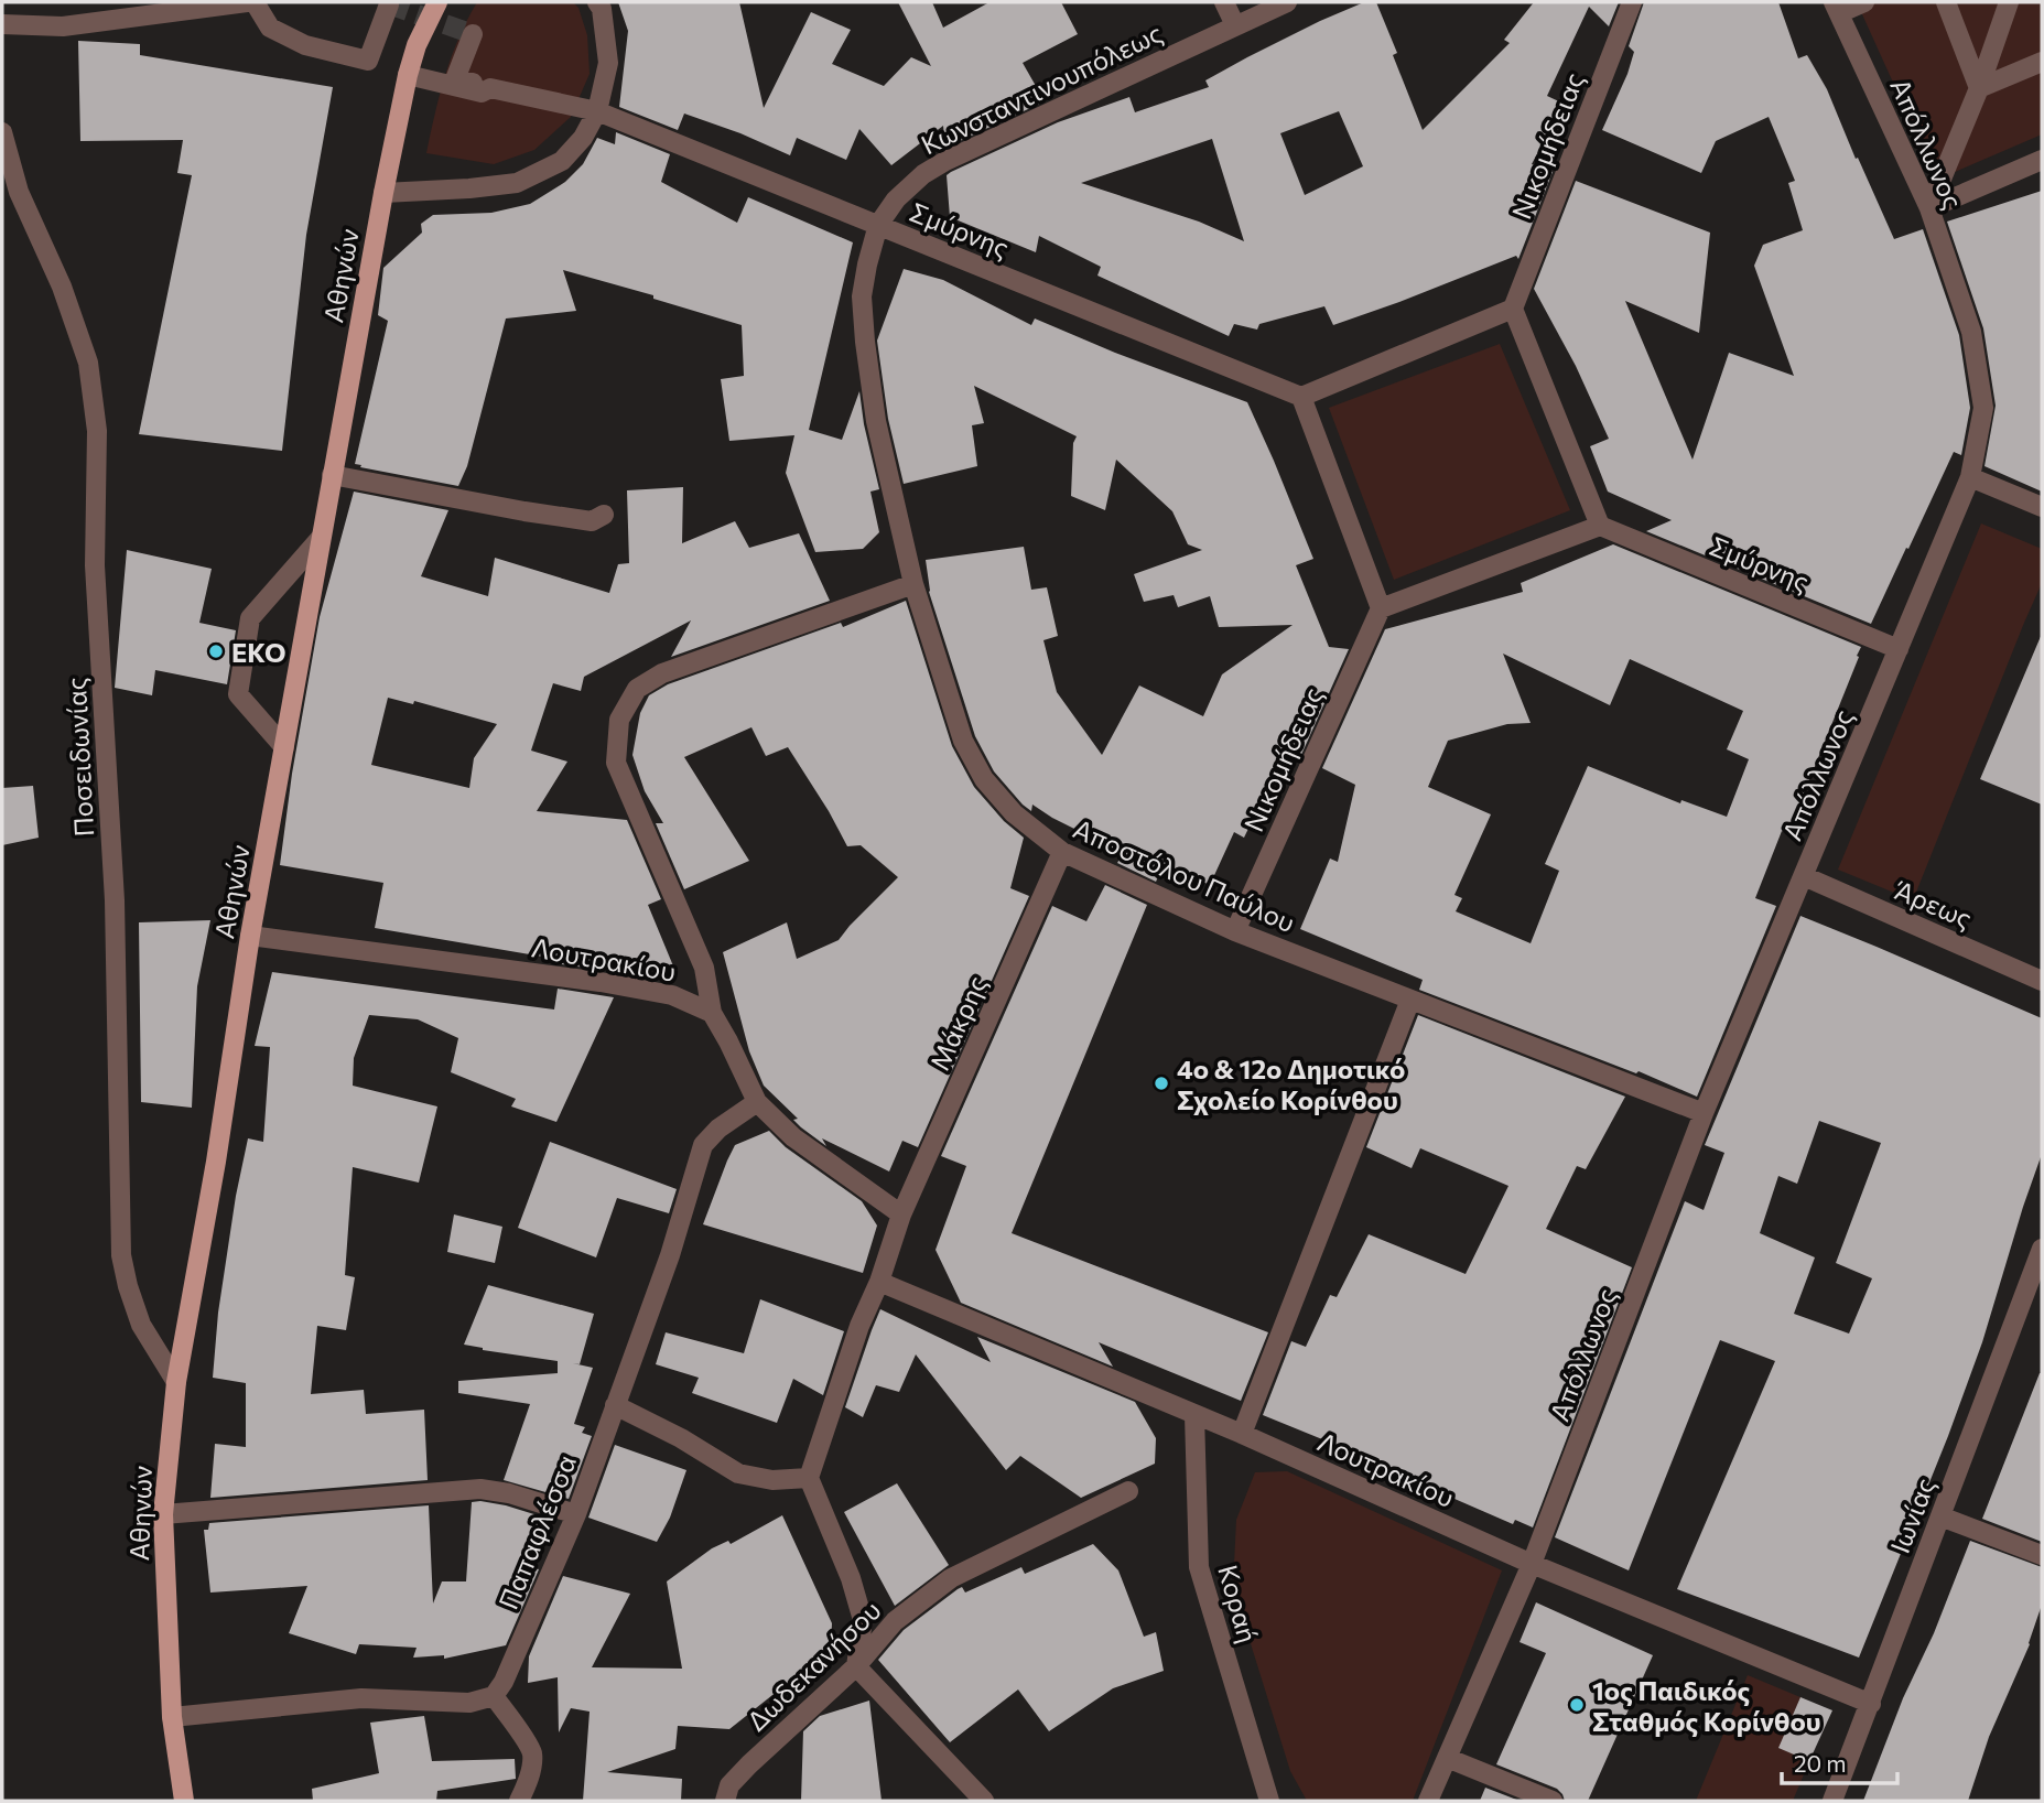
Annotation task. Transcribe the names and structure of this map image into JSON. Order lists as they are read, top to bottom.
{
  "streets": {
    "main road": ["Αθηνών"],
    "street": [
      "Κωνσταντινουπόλεως",
      "Απόλλωνος",
      "Νικομήδειας",
      "Σμύρνης",
      "Ποσειδωνίας",
      "Αποστόλου Παύλου",
      "Άρεως",
      "Λουτρακίου",
      "Μάκρης",
      "Ιωνίας",
      "Παπαφλέσσα",
      "Κοραή",
      "Δωδεκανήσου"
    ]
  },
  "crossings": [
    ["Κωνσταντινουπόλεως", "Σμύρνης"],
    ["Κωνσταντινουπόλεως", "Αποστόλου Παύλου"],
    ["Απόλλωνος", "Σμύρνης"],
    ["Απόλλωνος", "Αποστόλου Παύλου"],
    ["Απόλλωνος", "Άρεως"],
    ["Απόλλωνος", "Λουτρακίου"],
    ["Νικομήδειας", "Αποστόλου Παύλου"],
    ["Σμύρνης", "Αποστόλου Παύλου"],
    ["Αθηνών", "Ποσειδωνίας"],
    ["Αθηνών", "Λουτρακίου"],
    ["Αποστόλου Παύλου", "Μάκρης"],
    ["Λουτρακίου", "Μάκρης"],
    ["Λουτρακίου", "Ιωνίας"],
    ["Λουτρακίου", "Κοραή"]
  ],
  "places": ["EKO", "4ο & 12ο Δημοτικό Σχολείο Κορίνθου", "1ος Παιδικός Σταθμός Κορίνθου"],
  "scale_bar": "20 m"
}
